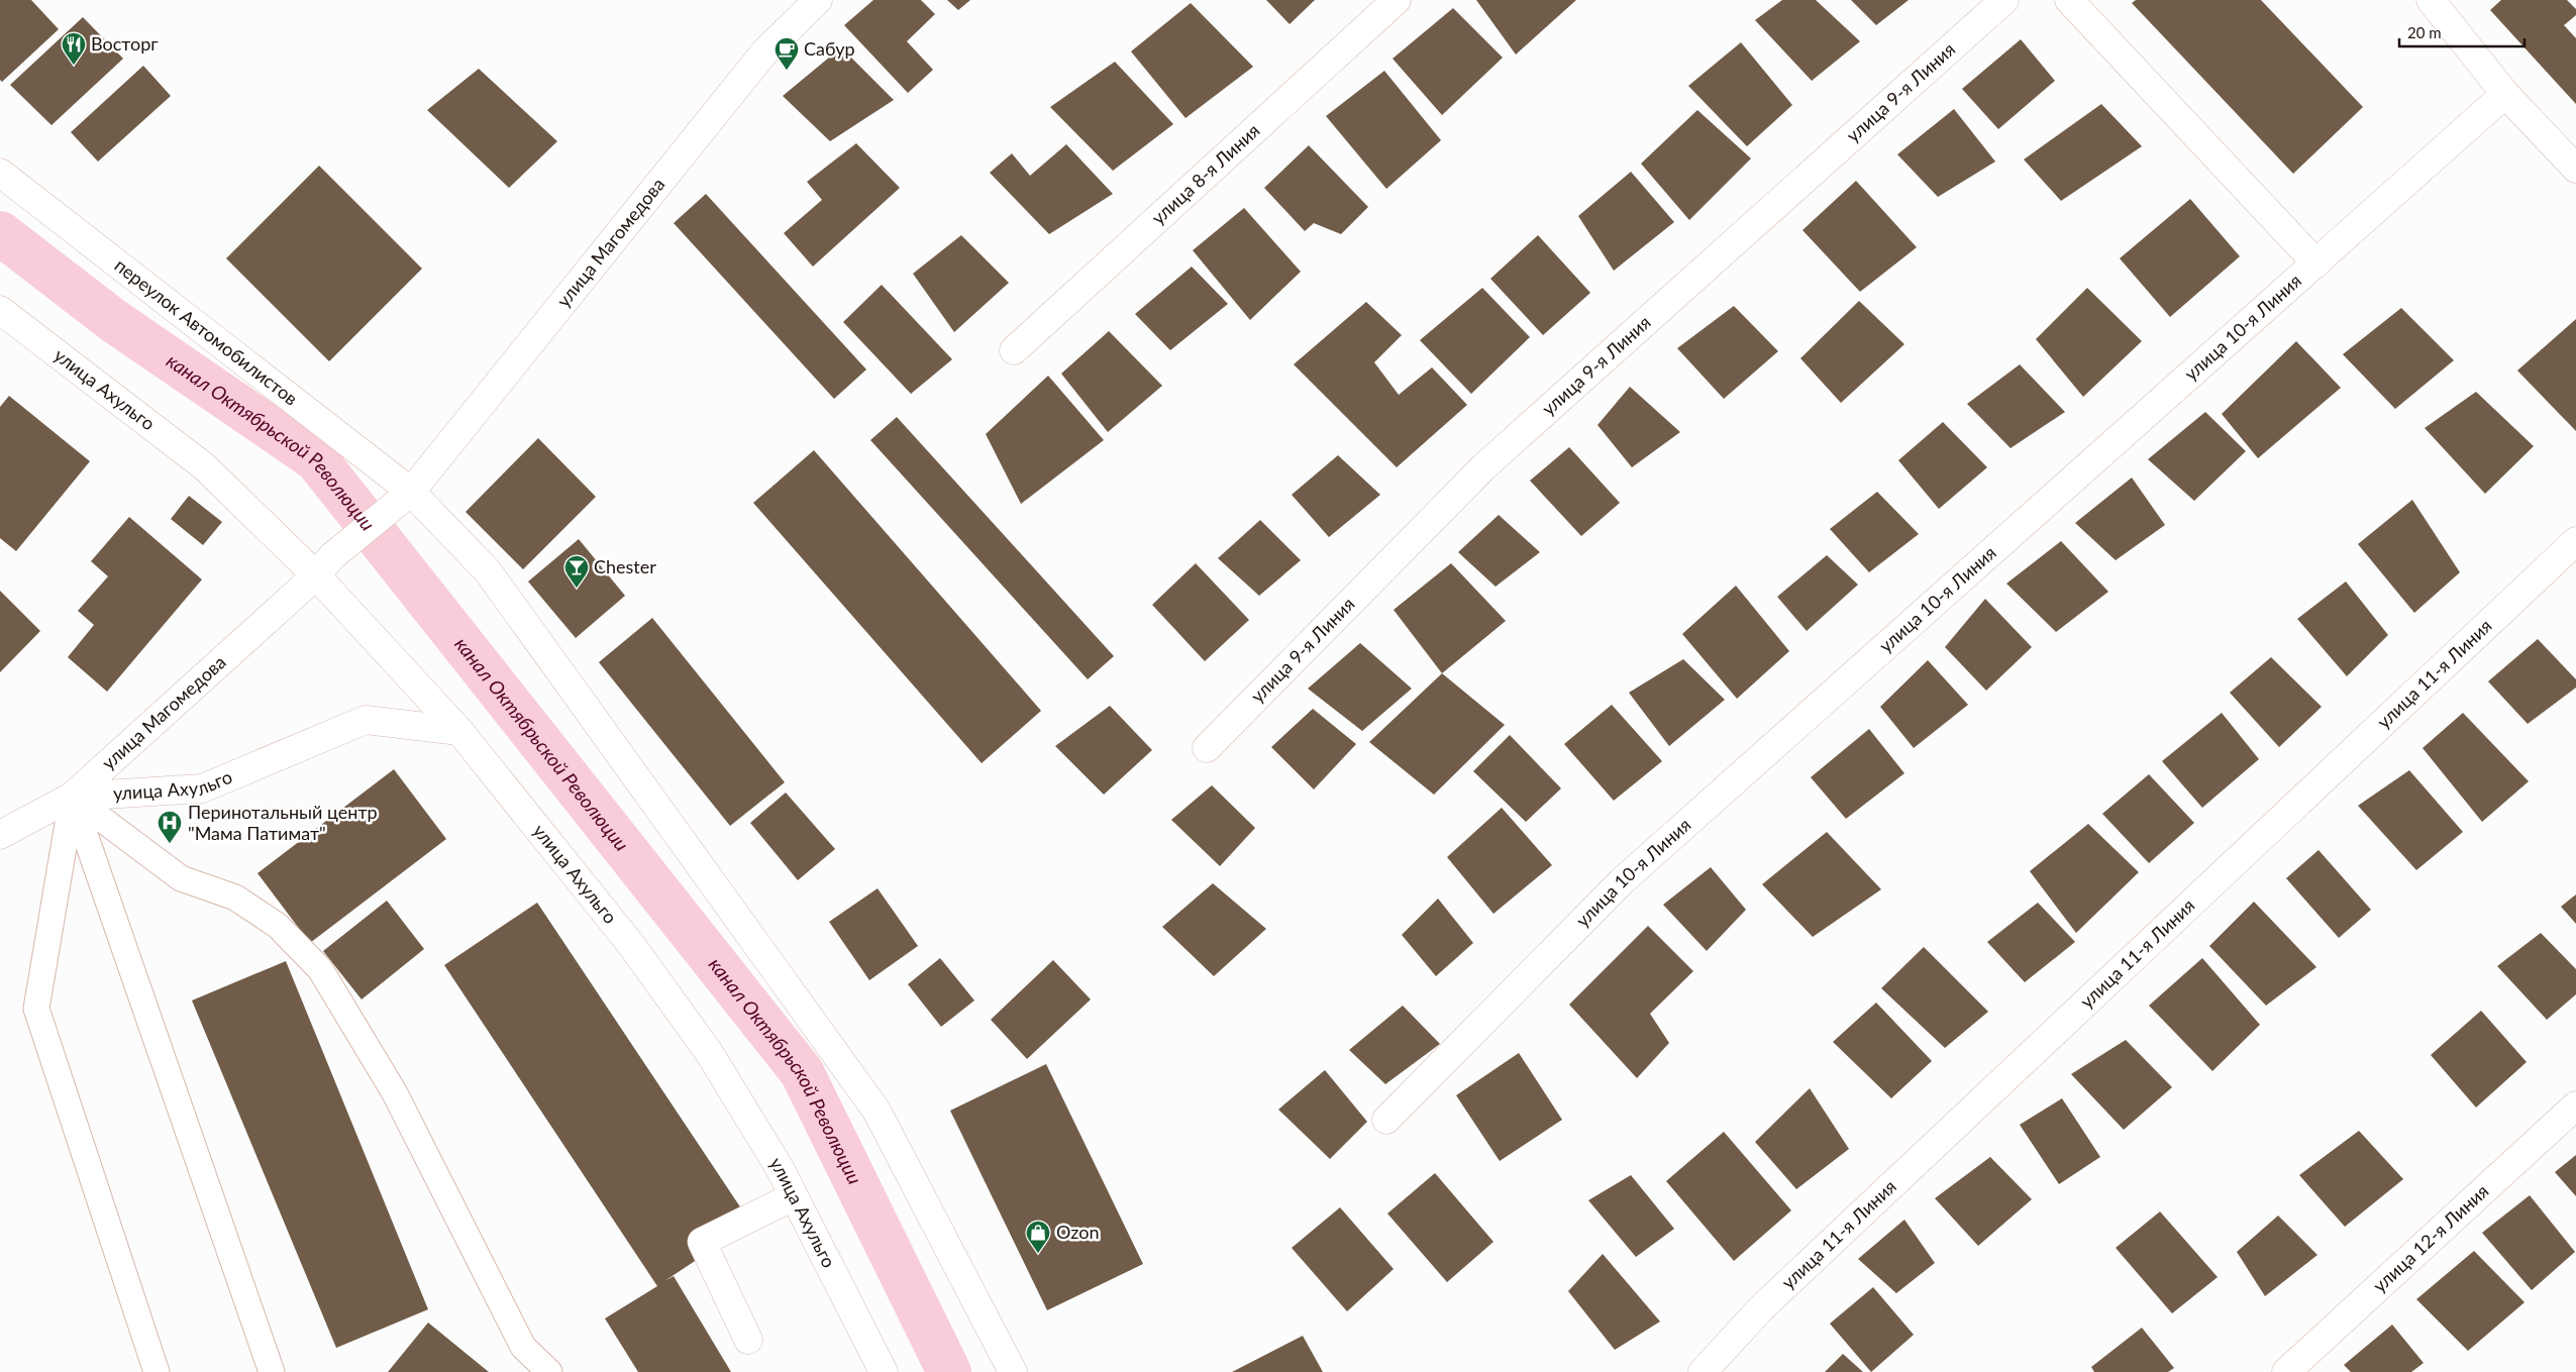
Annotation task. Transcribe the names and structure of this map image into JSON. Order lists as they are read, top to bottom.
{
  "streets": {
    "street": [
      "улица 9-я Линия",
      "улица 8-я Линия",
      "улица Магомедова",
      "улица 10-я Линия",
      "переулок Автомобилистов",
      "улица Ахульго",
      "улица 11-я Линия",
      "улица 12-я Линия"
    ]
  },
  "crossings": [
    ["улица Магомедова", "переулок Автомобилистов"],
    ["улица Магомедова", "улица Ахульго"]
  ],
  "water": ["канал Октябрьской Революции"],
  "places": {
    "restaurant": ["Восторг"],
    "cafe": ["Сабур"],
    "bar": ["Chester"],
    "hospital": ["Перинотальный центр \"Мама Патимат\""],
    "shop": ["Ozon"]
  },
  "scale_bar": "20 m"
}
